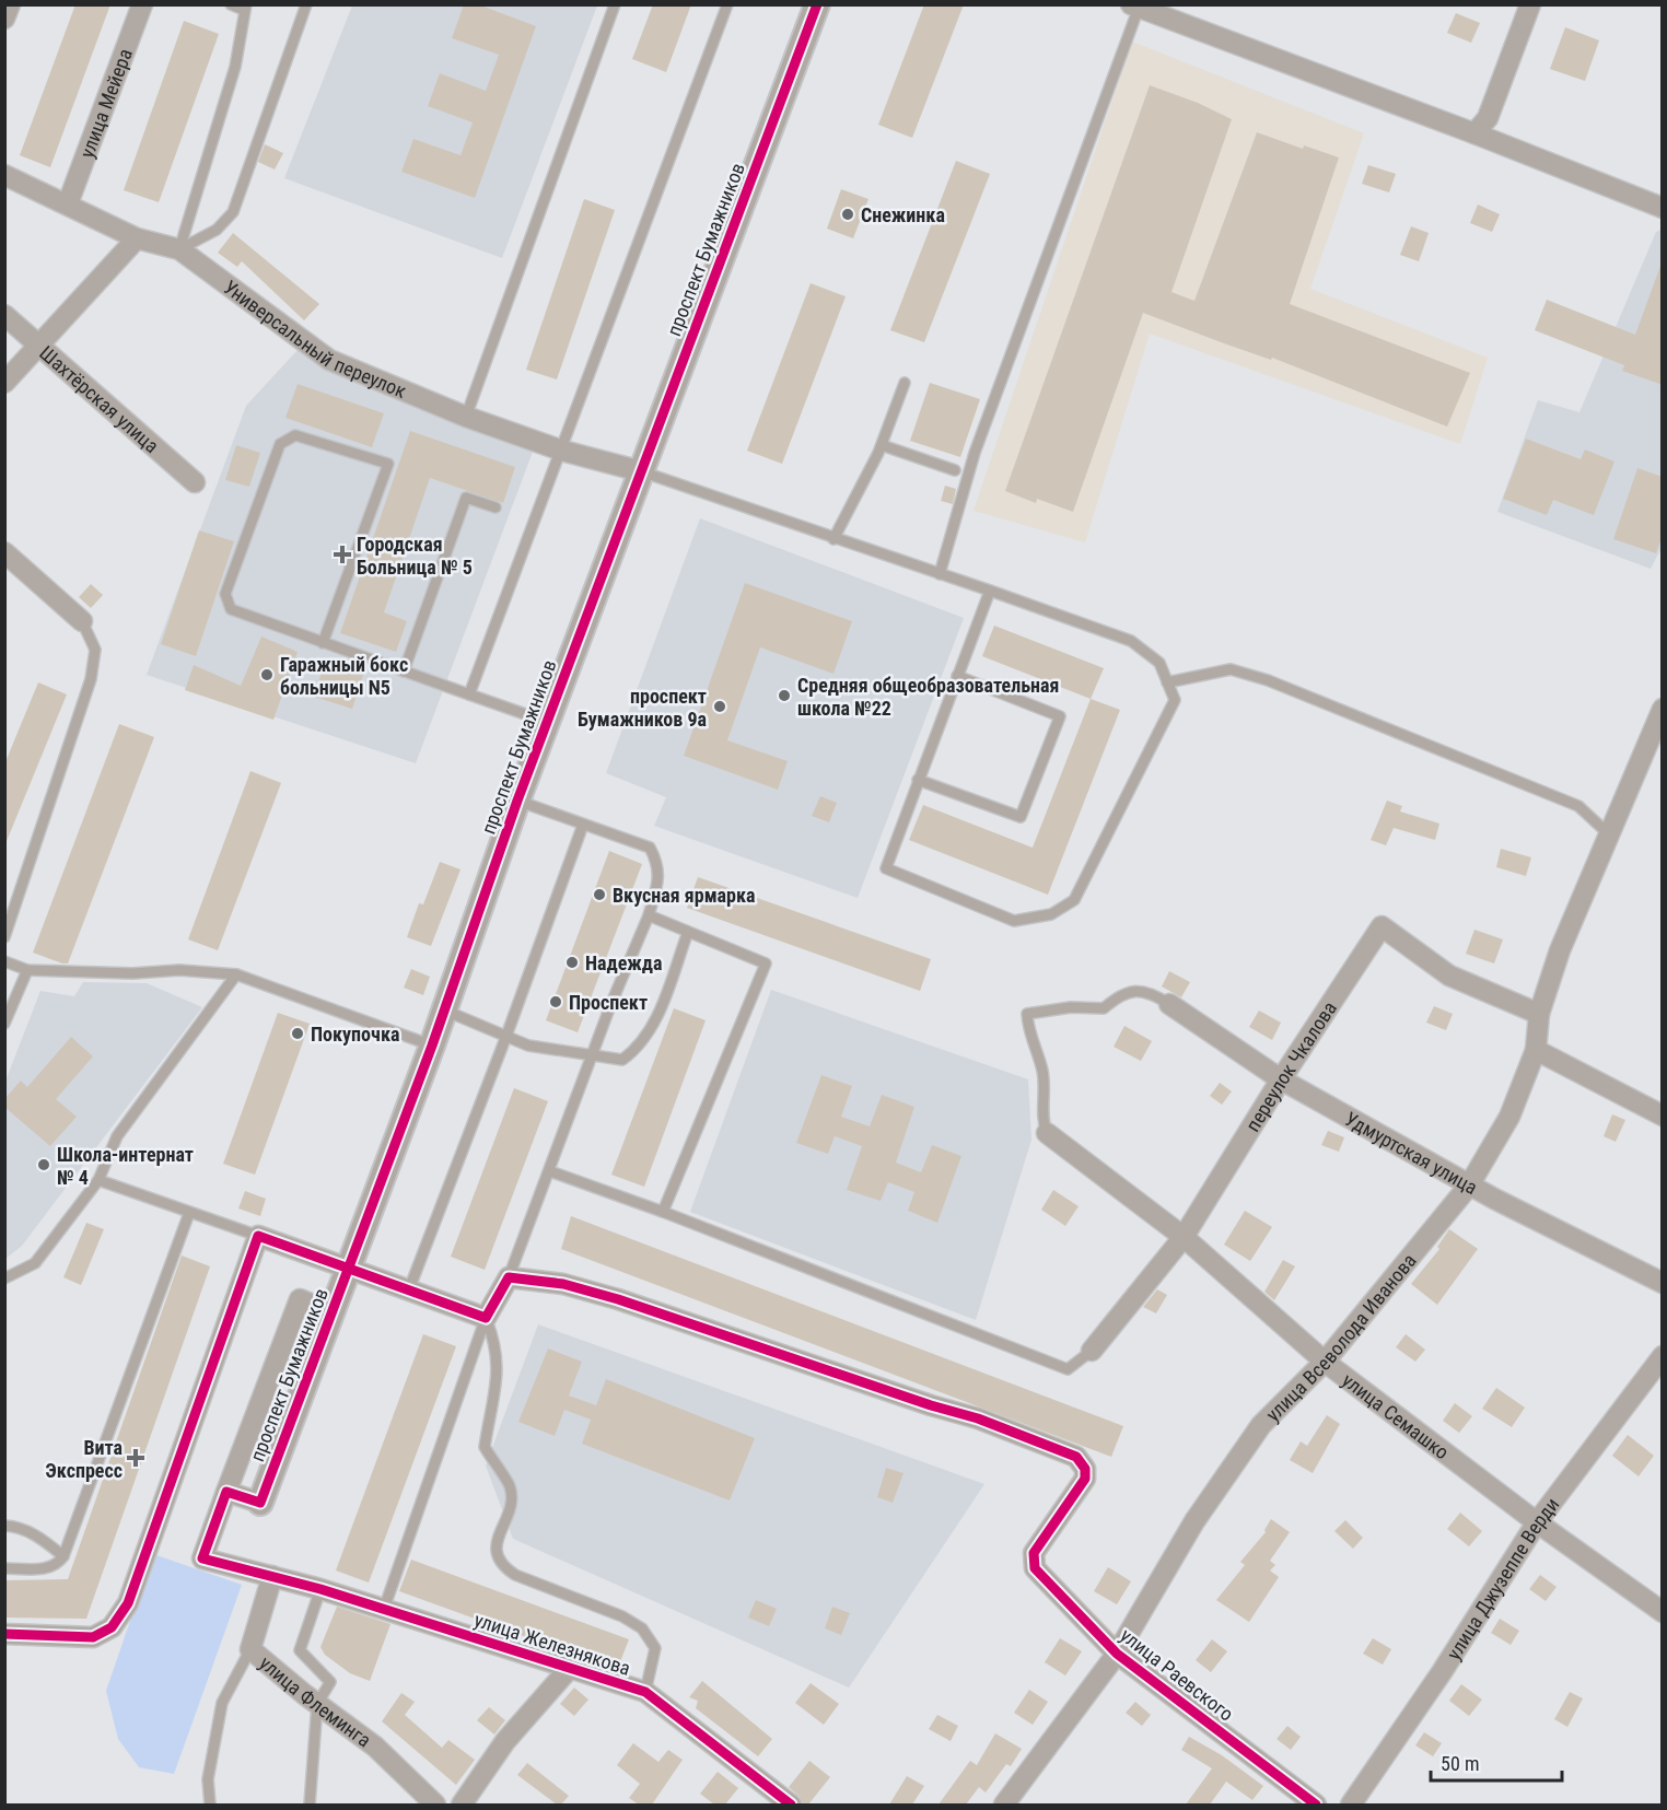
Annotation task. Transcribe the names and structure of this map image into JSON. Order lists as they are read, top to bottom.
{
  "streets": {
    "street": [
      "улица Мейера",
      "проспект Бумажников",
      "Универсальный переулок",
      "Шахтёрская улица",
      "переулок Чкалова",
      "Удмуртская улица",
      "улица Всеволода Иванова",
      "улица Семашко",
      "улица Джузеппе Верди",
      "улица Железнякова",
      "улица Раевского",
      "улица Флеминга"
    ]
  },
  "crossings": [
    ["улица Мейера", "Универсальный переулок"],
    ["проспект Бумажников", "Универсальный переулок"],
    ["переулок Чкалова", "Удмуртская улица"],
    ["переулок Чкалова", "улица Всеволода Иванова"],
    ["переулок Чкалова", "улица Семашко"],
    ["Удмуртская улица", "улица Всеволода Иванова"],
    ["улица Всеволода Иванова", "улица Семашко"],
    ["улица Всеволода Иванова", "улица Раевского"],
    ["улица Семашко", "улица Джузеппе Верди"],
    ["улица Железнякова", "улица Флеминга"]
  ],
  "places": {
    "other": [
      "Снежинка",
      "Гаражный бокс больницы N5",
      "Средняя общеобразовательная школа №22",
      "проспект Бумажников 9а",
      "Вкусная ярмарка",
      "Надежда",
      "Проспект",
      "Покупочка",
      "Школа-интернат № 4"
    ],
    "health": ["Городская Больница № 5", "Вита Экспресс"]
  },
  "scale_bar": "50 m"
}
